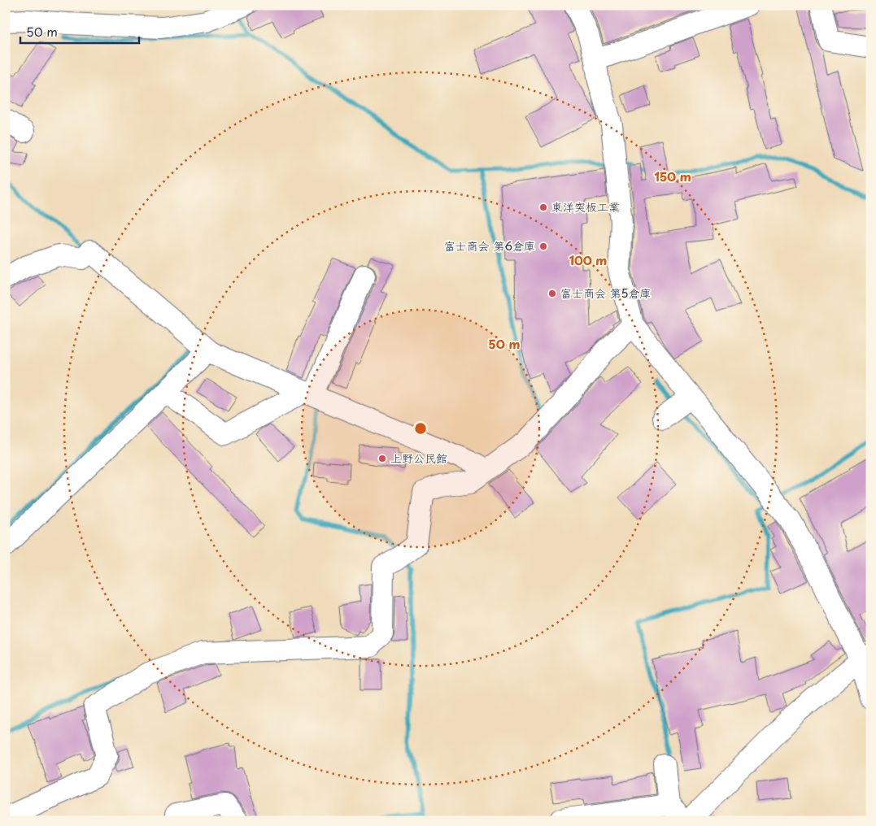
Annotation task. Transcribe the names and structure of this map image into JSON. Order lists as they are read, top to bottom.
{
  "places": [
    "東洋突板工業",
    "富士商会 第6倉庫",
    "富士商会 第5倉庫",
    "上野公民館"
  ],
  "scale_bar": "50 m",
  "rings": ["150 m", "100 m", "50 m"]
}
